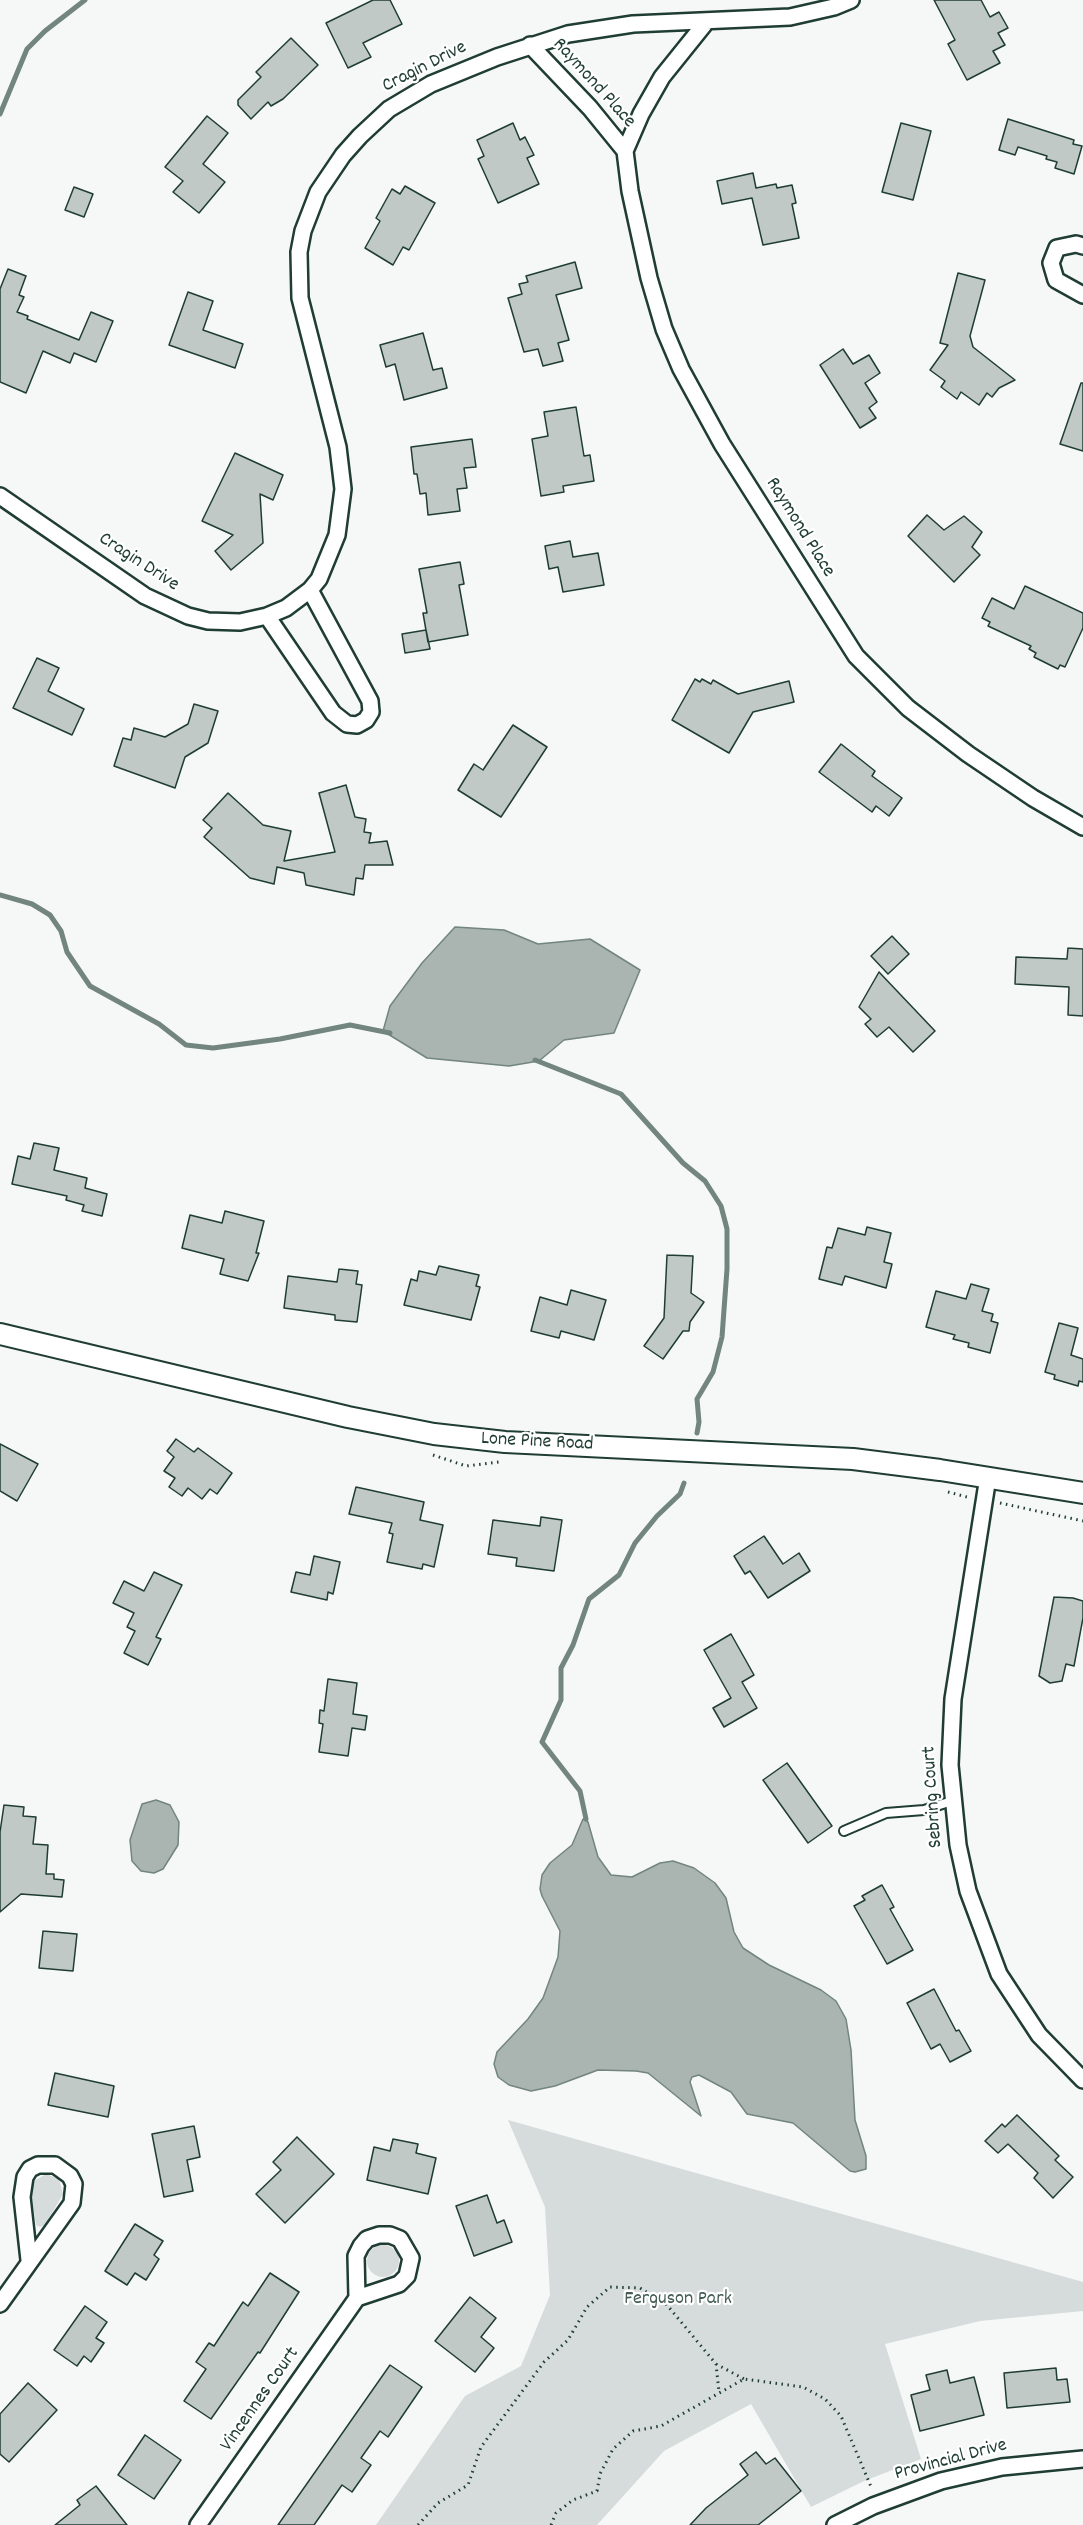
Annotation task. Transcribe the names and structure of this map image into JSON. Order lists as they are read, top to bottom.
{
  "streets": {
    "street": [
      "Cragin Drive",
      "Raymond Place",
      "Lone Pine Road",
      "Sebring Court",
      "Vincennes Court",
      "Provincial Drive"
    ]
  },
  "crossings": [
    ["Cragin Drive", "Raymond Place"],
    ["Lone Pine Road", "Sebring Court"]
  ],
  "parks": ["Ferguson Park"]
}
